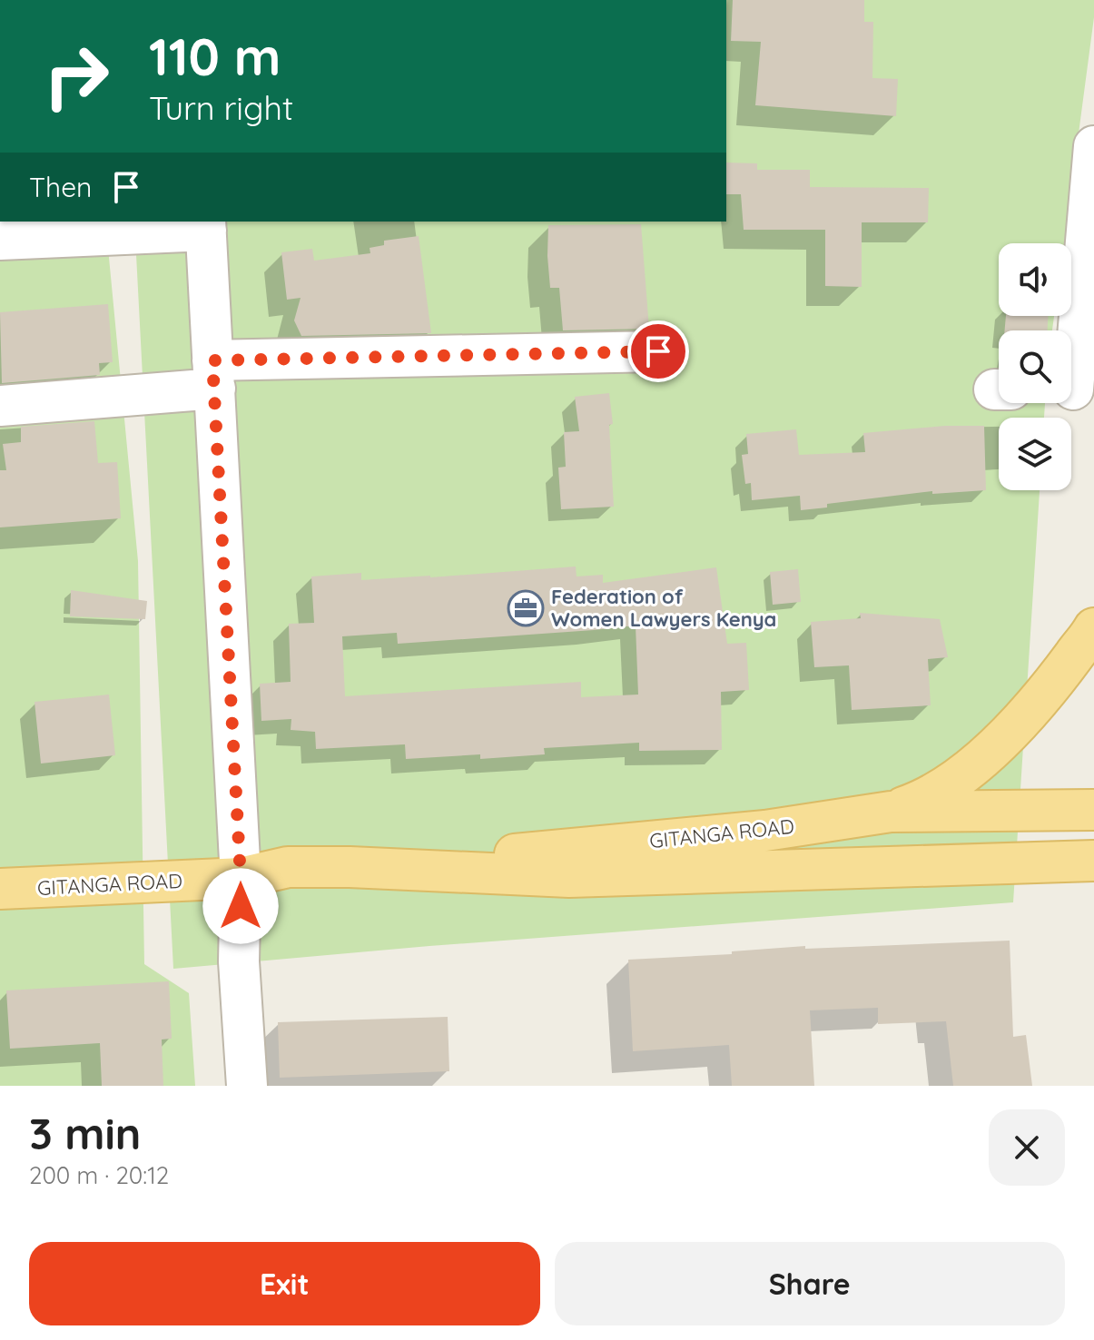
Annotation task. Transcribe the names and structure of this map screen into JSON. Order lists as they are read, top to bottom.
{
  "streets": {
    "main road": ["GITANGA ROAD"]
  },
  "places": {
    "office": ["Federation of Women Lawyers Kenya"]
  },
  "page": {
    "turn": ["110 m", "Turn right"],
    "then": "Then",
    "heading": ["3 min", "200 m · 20:12"],
    "buttons": ["Exit", "Share"]
  }
}
